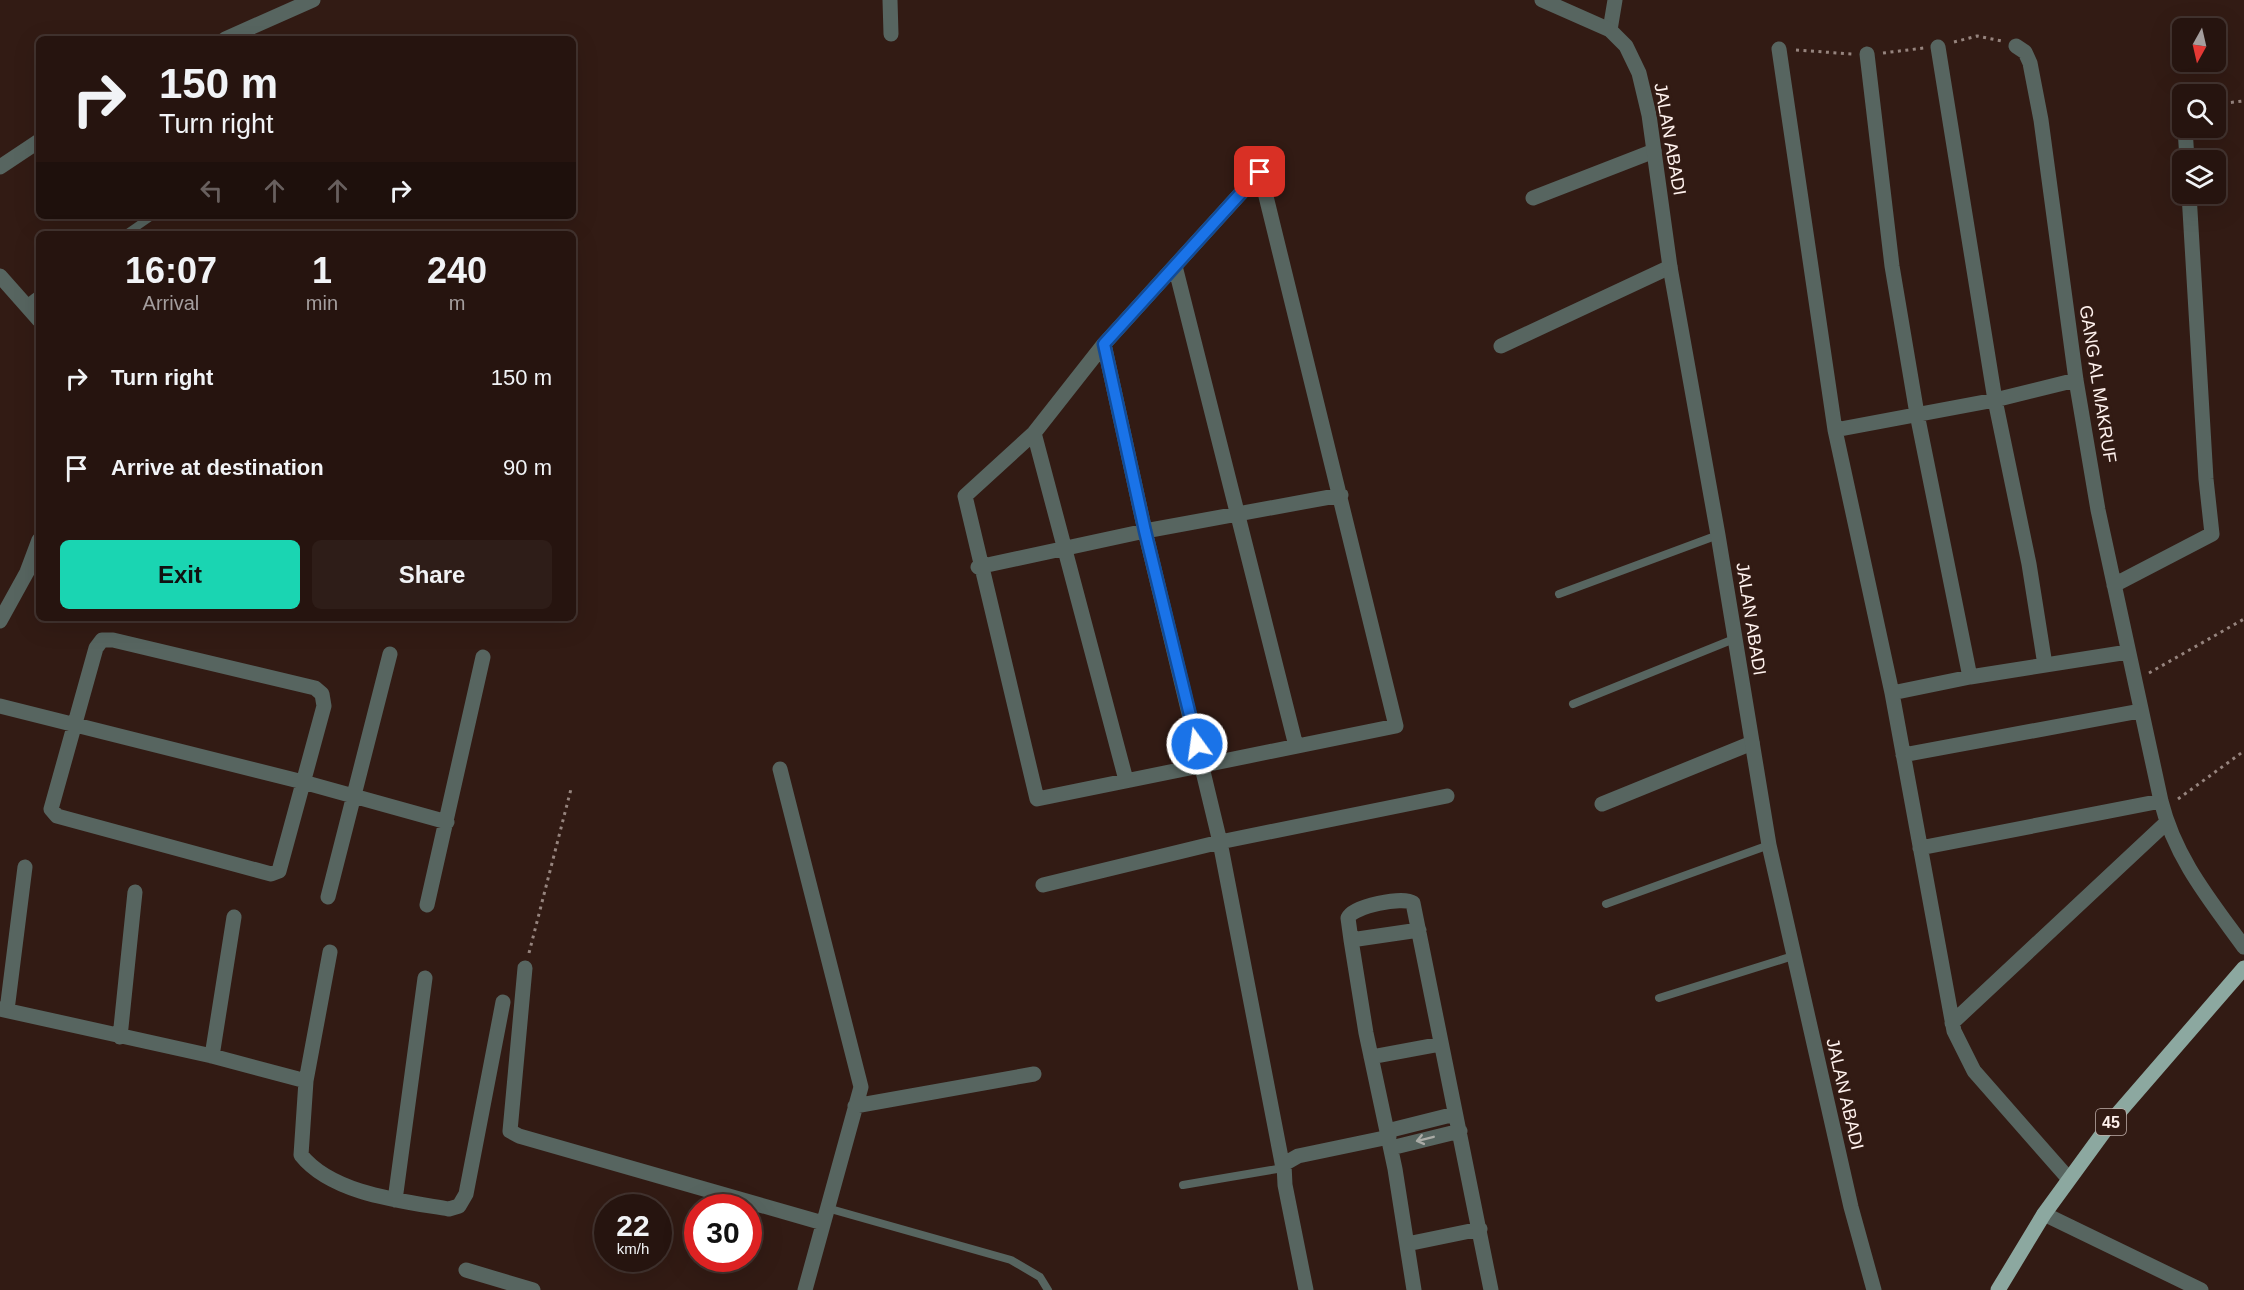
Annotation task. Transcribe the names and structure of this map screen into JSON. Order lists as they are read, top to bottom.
{
  "streets": {
    "main road": ["45"],
    "street": ["JALAN ABADI", "GANG AL MAKRUF"]
  },
  "north": "bottom",
  "page": {
    "turn": ["150 m", "Turn right"],
    "eta": [
      "16:07",
      "Arrival",
      "1",
      "min",
      "240",
      "m"
    ],
    "list": [
      {
        "name": "Turn right",
        "value": "150 m"
      },
      {
        "name": "Arrive at destination",
        "value": "90 m"
      }
    ],
    "buttons": ["Exit", "Share"],
    "speed": "22 km/h",
    "limit": "30"
  }
}
